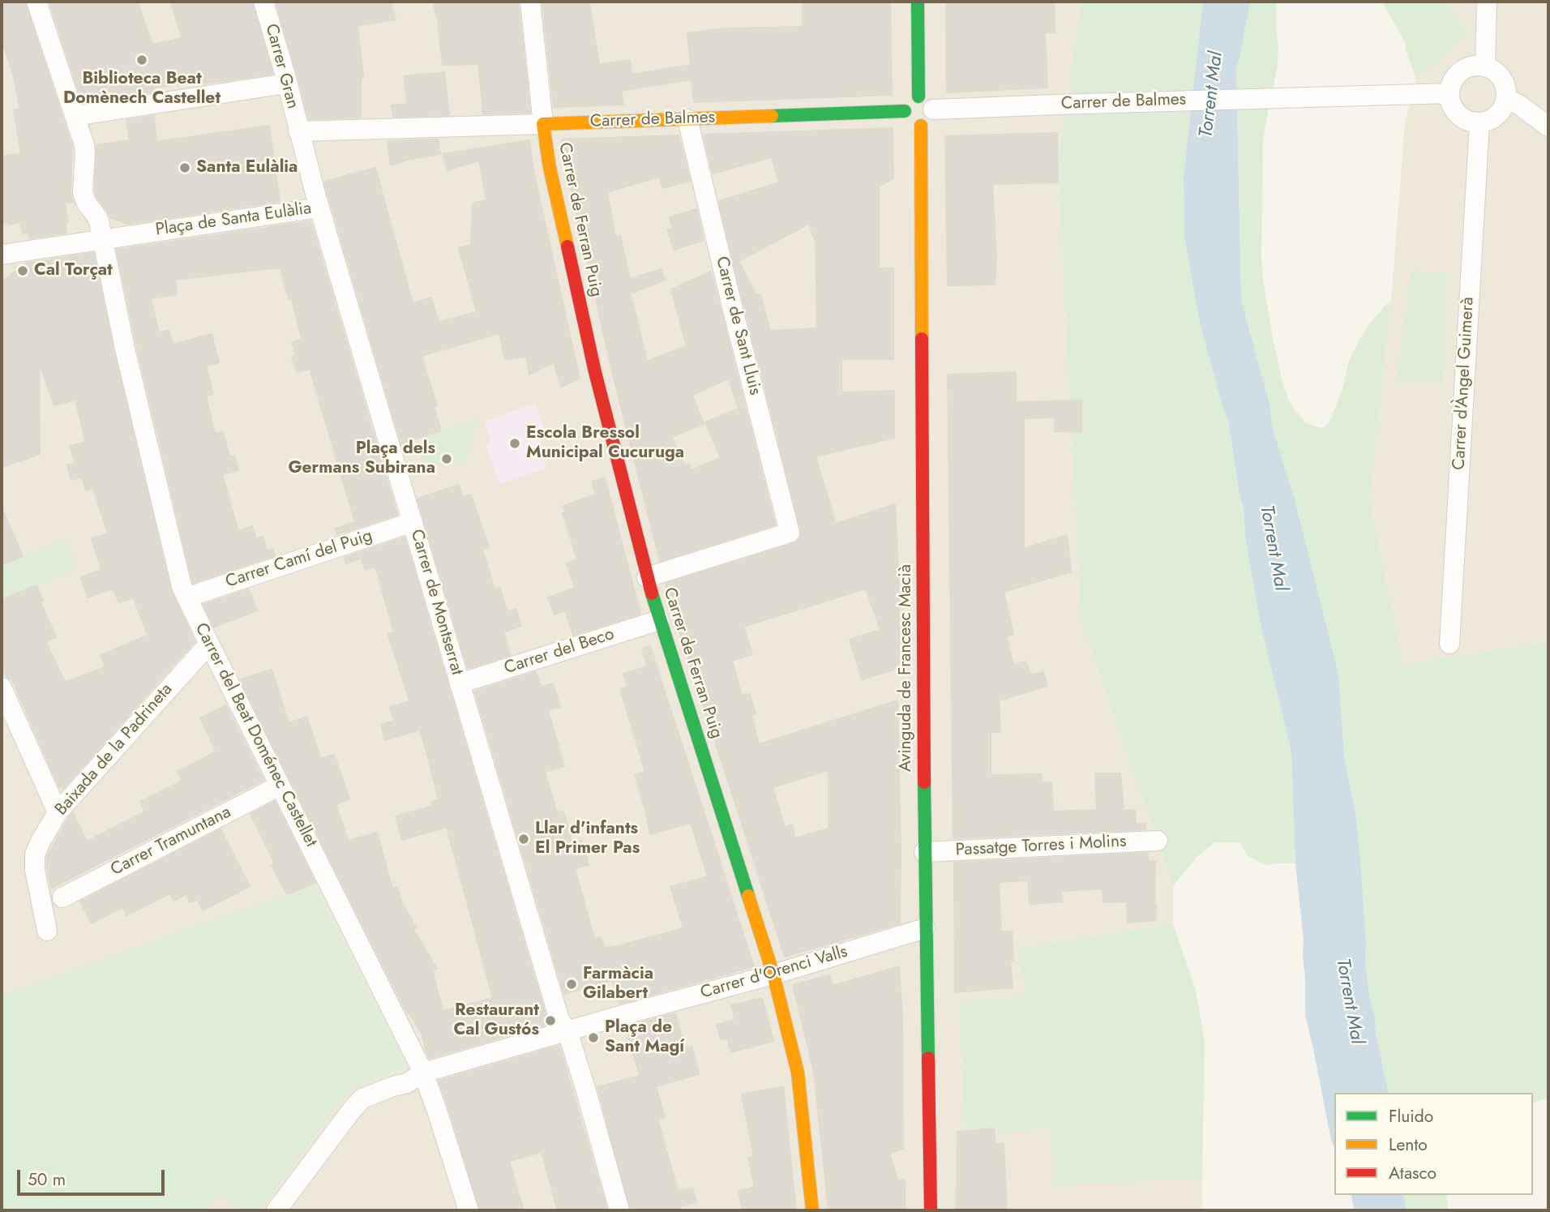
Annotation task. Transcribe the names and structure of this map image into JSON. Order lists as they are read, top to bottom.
{
  "streets": {
    "street": [
      "Carrer Gran",
      "Carrer de Balmes",
      "Plaça de Santa Eulàlia",
      "Carrer de Ferran Puig",
      "Carrer de Sant Lluis",
      "Carrer d'Àngel Guimerà",
      "Carrer Camí del Puig",
      "Carrer de Montserrat",
      "Carrer del Beco",
      "Avinguda de Francesc Macià",
      "Carrer del Beat Doménec Castellet",
      "Baixada de la Padrineta",
      "Carrer Tramuntana",
      "Passatge Torres i Molins",
      "Carrer d'Orenci Valls"
    ]
  },
  "crossings": [
    ["Carrer Gran", "Carrer de Balmes"],
    ["Carrer Gran", "Plaça de Santa Eulàlia"],
    ["Carrer de Balmes", "Plaça de Santa Eulàlia"],
    ["Carrer de Balmes", "Carrer de Ferran Puig"],
    ["Carrer de Balmes", "Carrer de Sant Lluis"],
    ["Carrer de Balmes", "Carrer d'Àngel Guimerà"],
    ["Carrer de Balmes", "Avinguda de Francesc Macià"],
    ["Plaça de Santa Eulàlia", "Carrer de Montserrat"],
    ["Plaça de Santa Eulàlia", "Carrer del Beat Doménec Castellet"],
    ["Carrer de Ferran Puig", "Carrer de Sant Lluis"],
    ["Carrer de Ferran Puig", "Carrer del Beco"],
    ["Carrer de Ferran Puig", "Carrer d'Orenci Valls"],
    ["Carrer Camí del Puig", "Carrer de Montserrat"],
    ["Carrer Camí del Puig", "Carrer del Beat Doménec Castellet"],
    ["Carrer de Montserrat", "Carrer del Beco"],
    ["Carrer de Montserrat", "Carrer d'Orenci Valls"],
    ["Avinguda de Francesc Macià", "Passatge Torres i Molins"],
    ["Avinguda de Francesc Macià", "Carrer d'Orenci Valls"],
    ["Carrer del Beat Doménec Castellet", "Baixada de la Padrineta"],
    ["Carrer del Beat Doménec Castellet", "Carrer Tramuntana"]
  ],
  "water": ["Torrent Mal"],
  "places": [
    "Biblioteca Beat Domènech Castellet",
    "Santa Eulàlia",
    "Cal Torçat",
    "Escola Bressol Municipal Cucuruga",
    "Plaça dels Germans Subirana",
    "Llar d'infants El Primer Pas",
    "Farmàcia Gilabert",
    "Restaurant Cal Gustós",
    "Plaça de Sant Magí"
  ],
  "legend": ["Fluido", "Lento", "Atasco"],
  "scale_bar": "50 m"
}
